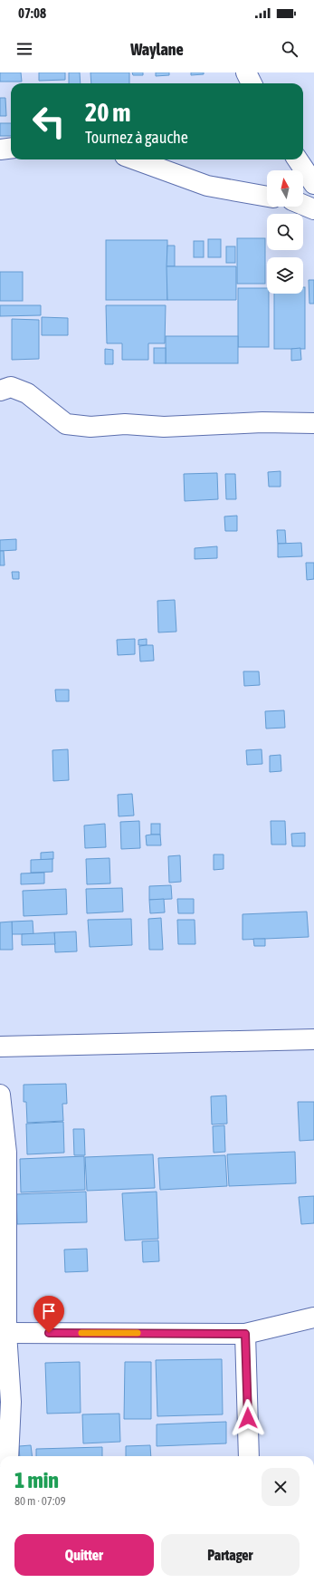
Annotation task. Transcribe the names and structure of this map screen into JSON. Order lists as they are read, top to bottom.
{
  "north": "top",
  "page": {
    "status": "07:08",
    "header": "Waylane",
    "turn": ["20 m", "Tournez à gauche"],
    "heading": ["1 min", "80 m · 07:09"],
    "buttons": ["Quitter", "Partager"]
  }
}
